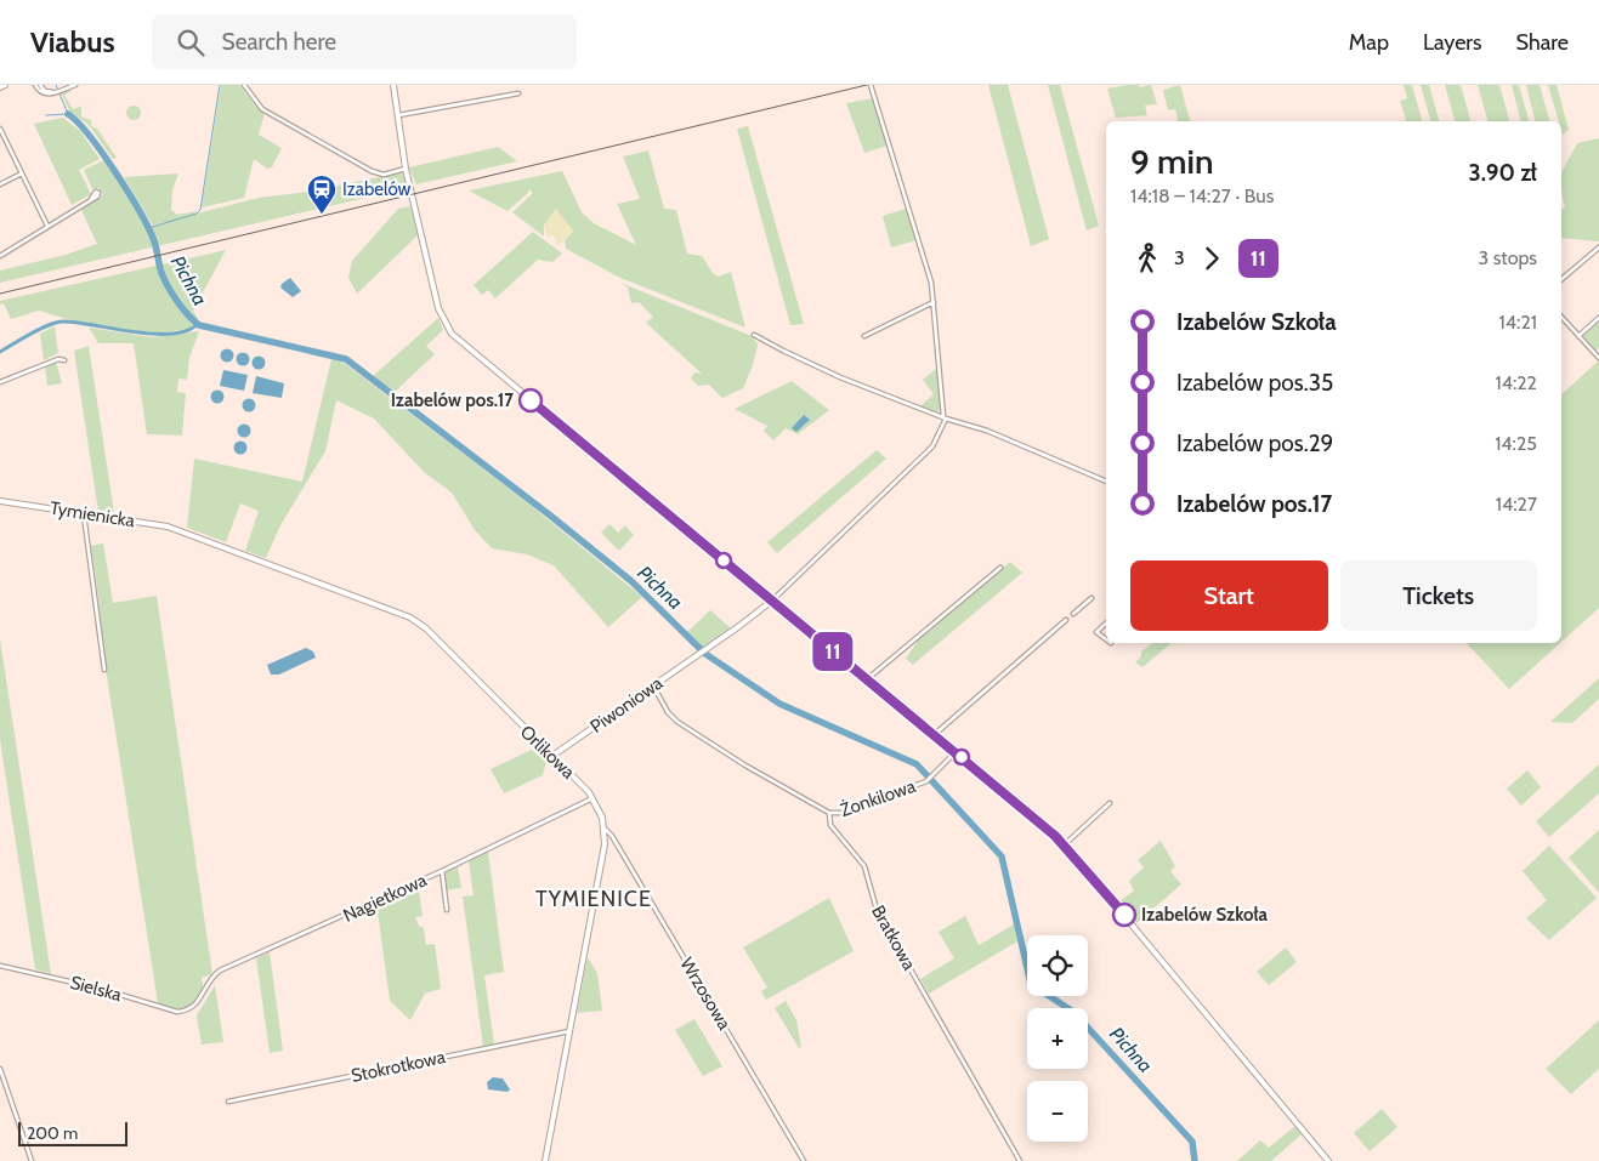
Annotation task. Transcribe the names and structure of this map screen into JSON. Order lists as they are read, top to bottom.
{
  "streets": {
    "street": [
      "Tymienicka",
      "Piwoniowa",
      "Orlikowa",
      "Żonkilowa",
      "Nagietkowa",
      "Bratkowa",
      "Sielska",
      "Wrzosowa",
      "Stokrotkowa"
    ]
  },
  "crossings": [
    ["Tymienicka", "Orlikowa"],
    ["Piwoniowa", "Orlikowa"],
    ["Orlikowa", "Nagietkowa"],
    ["Orlikowa", "Wrzosowa"],
    ["Orlikowa", "Stokrotkowa"],
    ["Żonkilowa", "Bratkowa"],
    ["Nagietkowa", "Sielska"]
  ],
  "districts": ["TYMIENICE"],
  "water": ["Pichna"],
  "places": {
    "station": ["Izabelów"],
    "other": ["Izabelów pos.17", "Izabelów Szkoła"]
  },
  "lines": ["bus line 11"],
  "scale_bar": "200 m",
  "page": {
    "header": "Viabus",
    "search": "Search here",
    "nav": ["Map", "Layers", "Share"],
    "on_map": "11",
    "heading": ["9 min", "14:18 – 14:27 · Bus", "3.90 zł"],
    "legs": ["3", "11", "3 stops"],
    "list": [
      {
        "name": "Izabelów Szkoła",
        "value": "14:21"
      },
      {
        "name": "Izabelów pos.35",
        "value": "14:22"
      },
      {
        "name": "Izabelów pos.29",
        "value": "14:25"
      },
      {
        "name": "Izabelów pos.17",
        "value": "14:27"
      }
    ],
    "buttons": ["Start", "Tickets"],
    "map_buttons": ["+", "−"],
    "scale": "200 m"
  }
}
